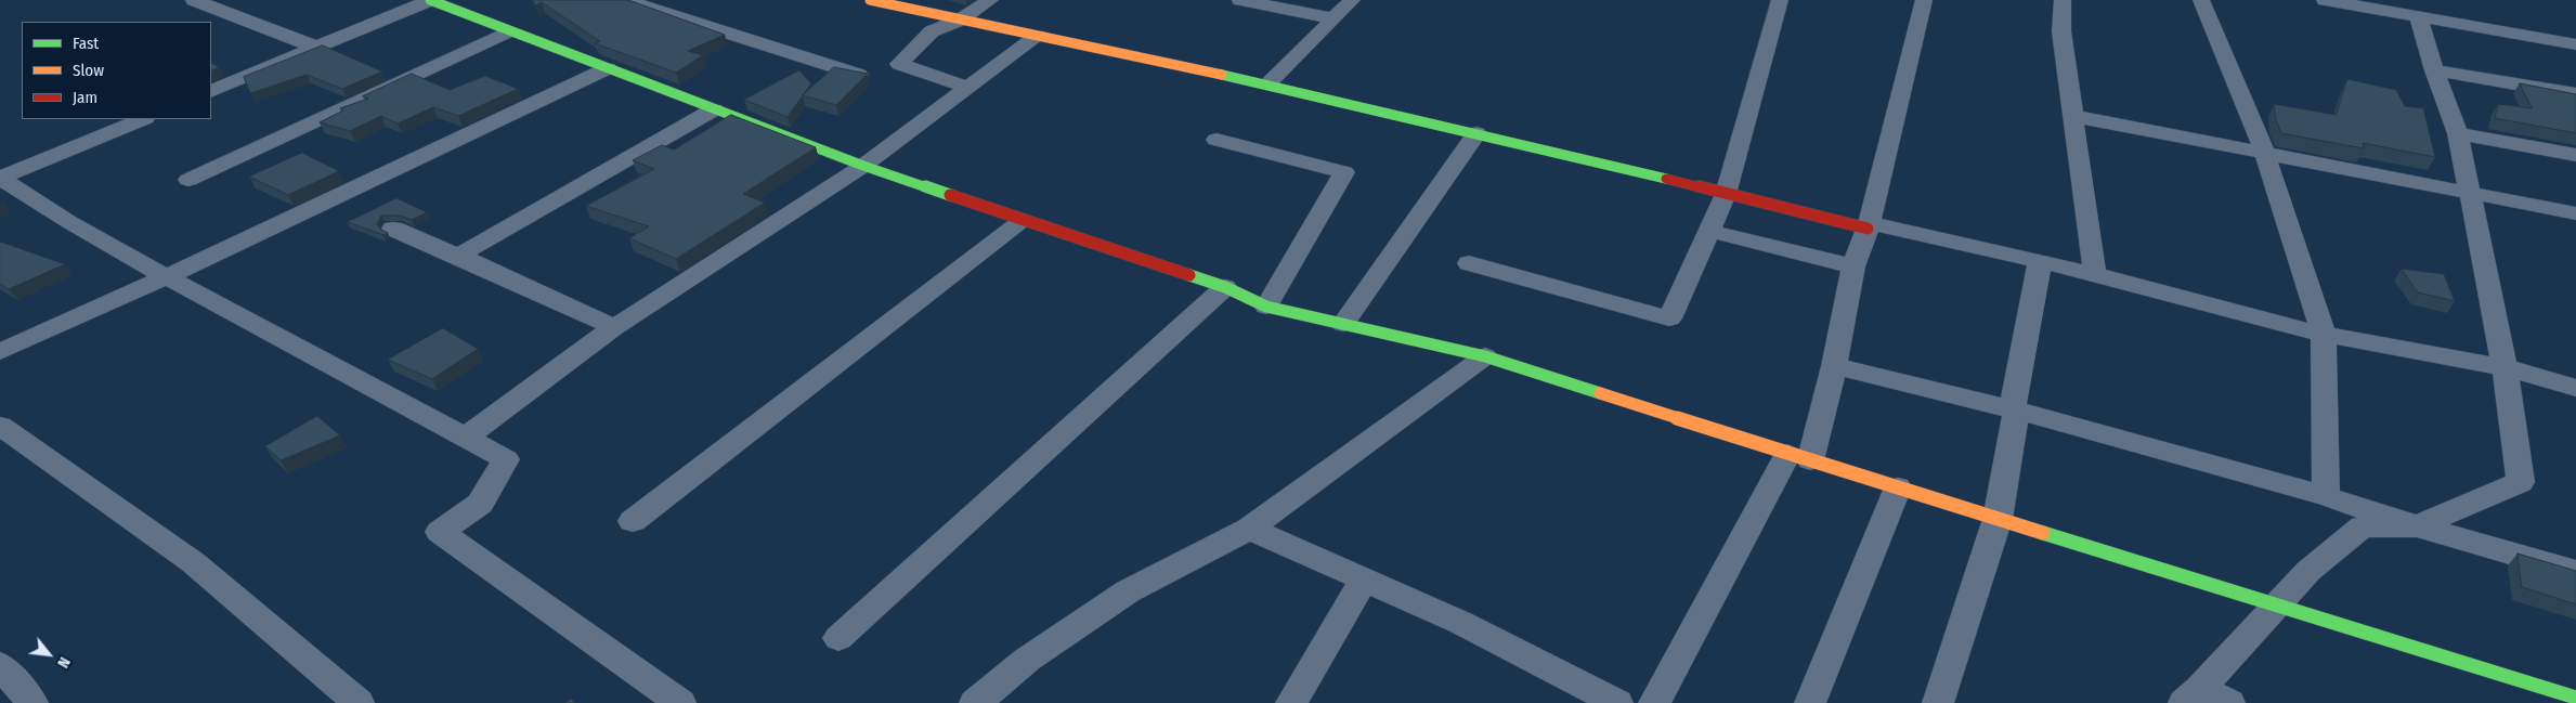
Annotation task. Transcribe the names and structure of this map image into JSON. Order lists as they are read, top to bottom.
{
  "legend": ["Fast", "Slow", "Jam"],
  "north": "bottom right"
}
